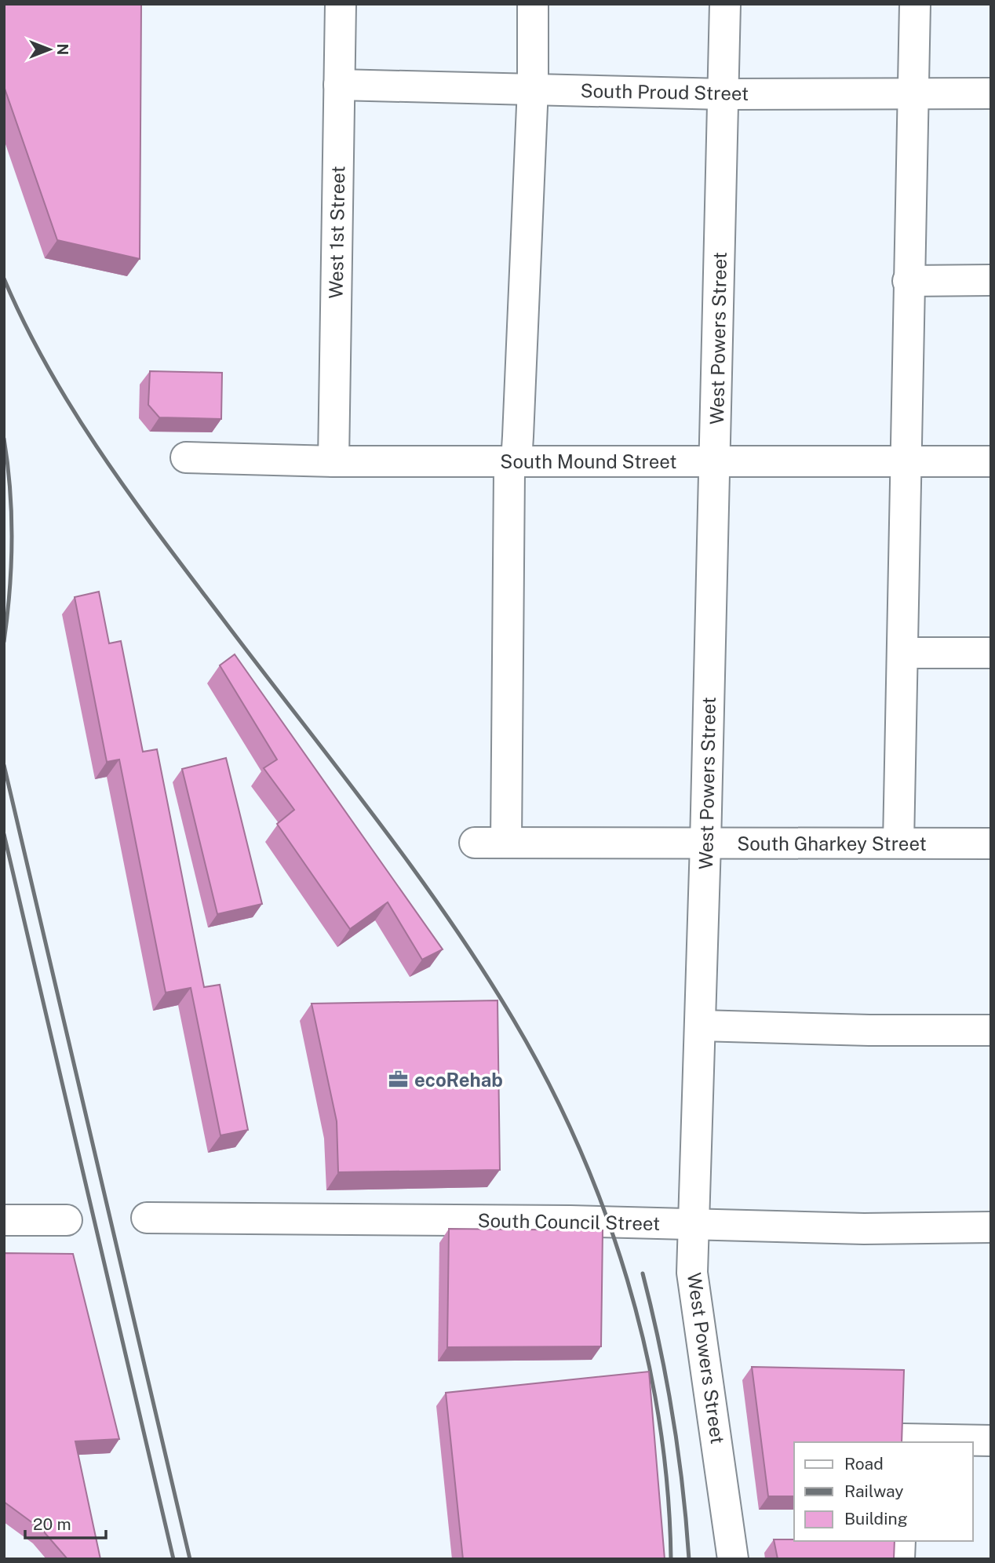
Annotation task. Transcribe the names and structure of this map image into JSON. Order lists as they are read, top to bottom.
{
  "streets": {
    "street": [
      "South Proud Street",
      "West 1st Street",
      "West Powers Street",
      "South Mound Street",
      "South Gharkey Street",
      "South Council Street"
    ]
  },
  "crossings": [
    ["South Proud Street", "West 1st Street"],
    ["South Proud Street", "West Powers Street"],
    ["West 1st Street", "South Mound Street"],
    ["West Powers Street", "South Mound Street"],
    ["West Powers Street", "South Gharkey Street"],
    ["West Powers Street", "South Council Street"]
  ],
  "places": {
    "office": ["ecoRehab"]
  },
  "legend": ["Road", "Railway", "Building"],
  "scale_bar": "20 m",
  "north": "right"
}
